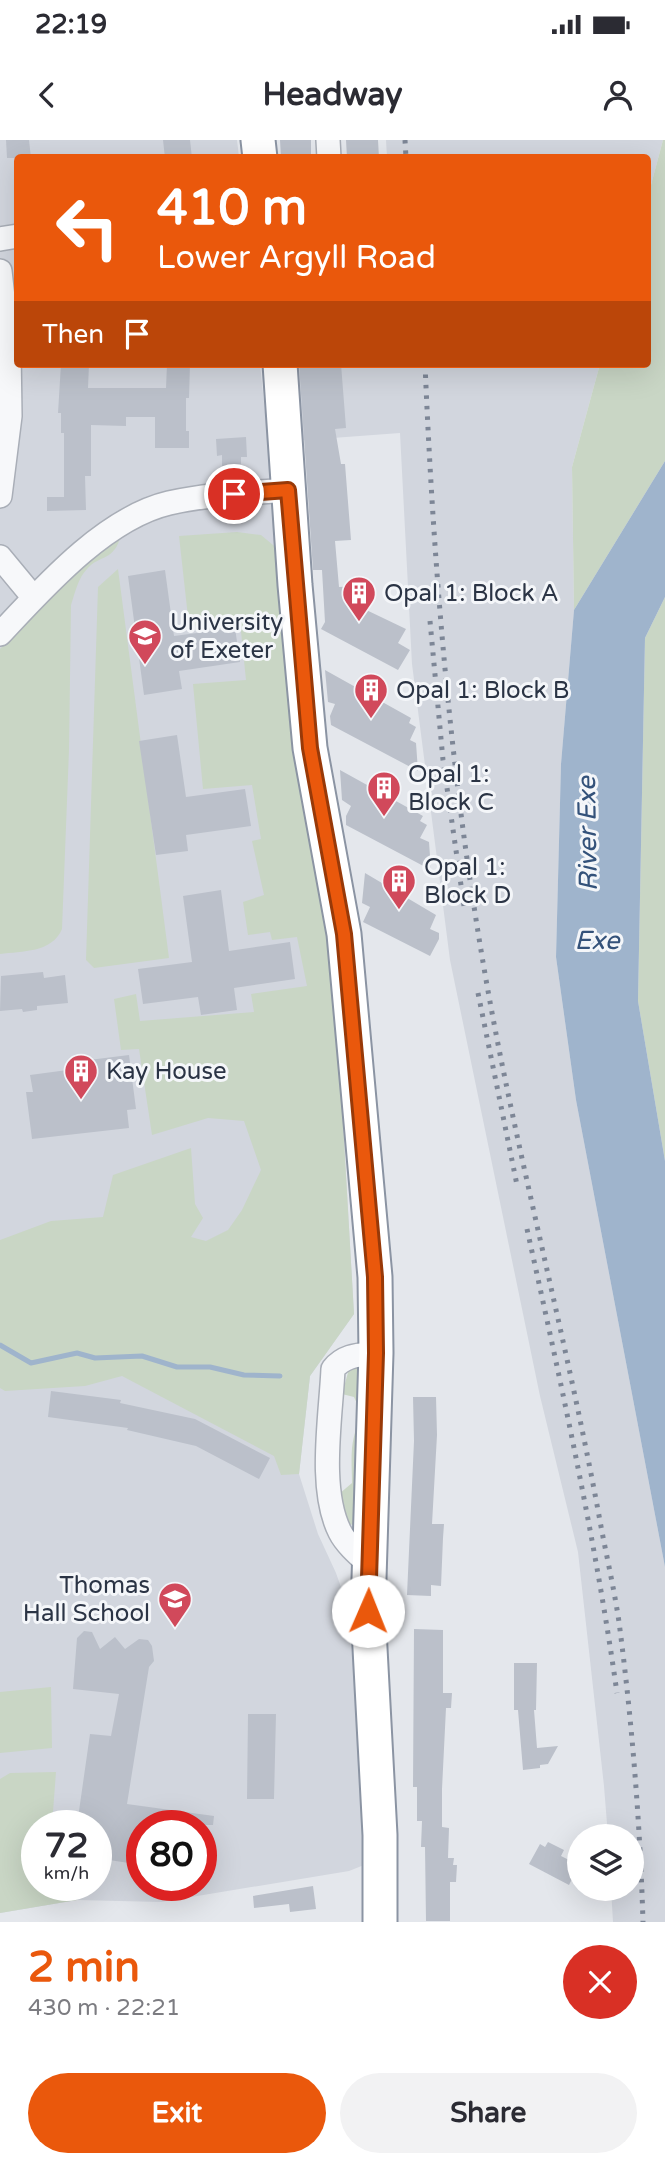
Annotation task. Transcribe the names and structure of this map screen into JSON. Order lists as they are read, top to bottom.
{
  "water": ["River Exe", "Exe"],
  "places": {
    "building": [
      "Opal 1: Block A",
      "Opal 1: Block B",
      "Opal 1: Block C",
      "Opal 1: Block D",
      "Kay House"
    ],
    "school or university": ["University of Exeter", "Thomas Hall School"]
  },
  "page": {
    "status": "22:19",
    "header": "Headway",
    "turn": ["410 m", "Lower Argyll Road"],
    "then": "Then",
    "speed": "72 km/h",
    "limit": "80",
    "heading": ["2 min", "430 m · 22:21"],
    "buttons": ["Exit", "Share"]
  }
}
